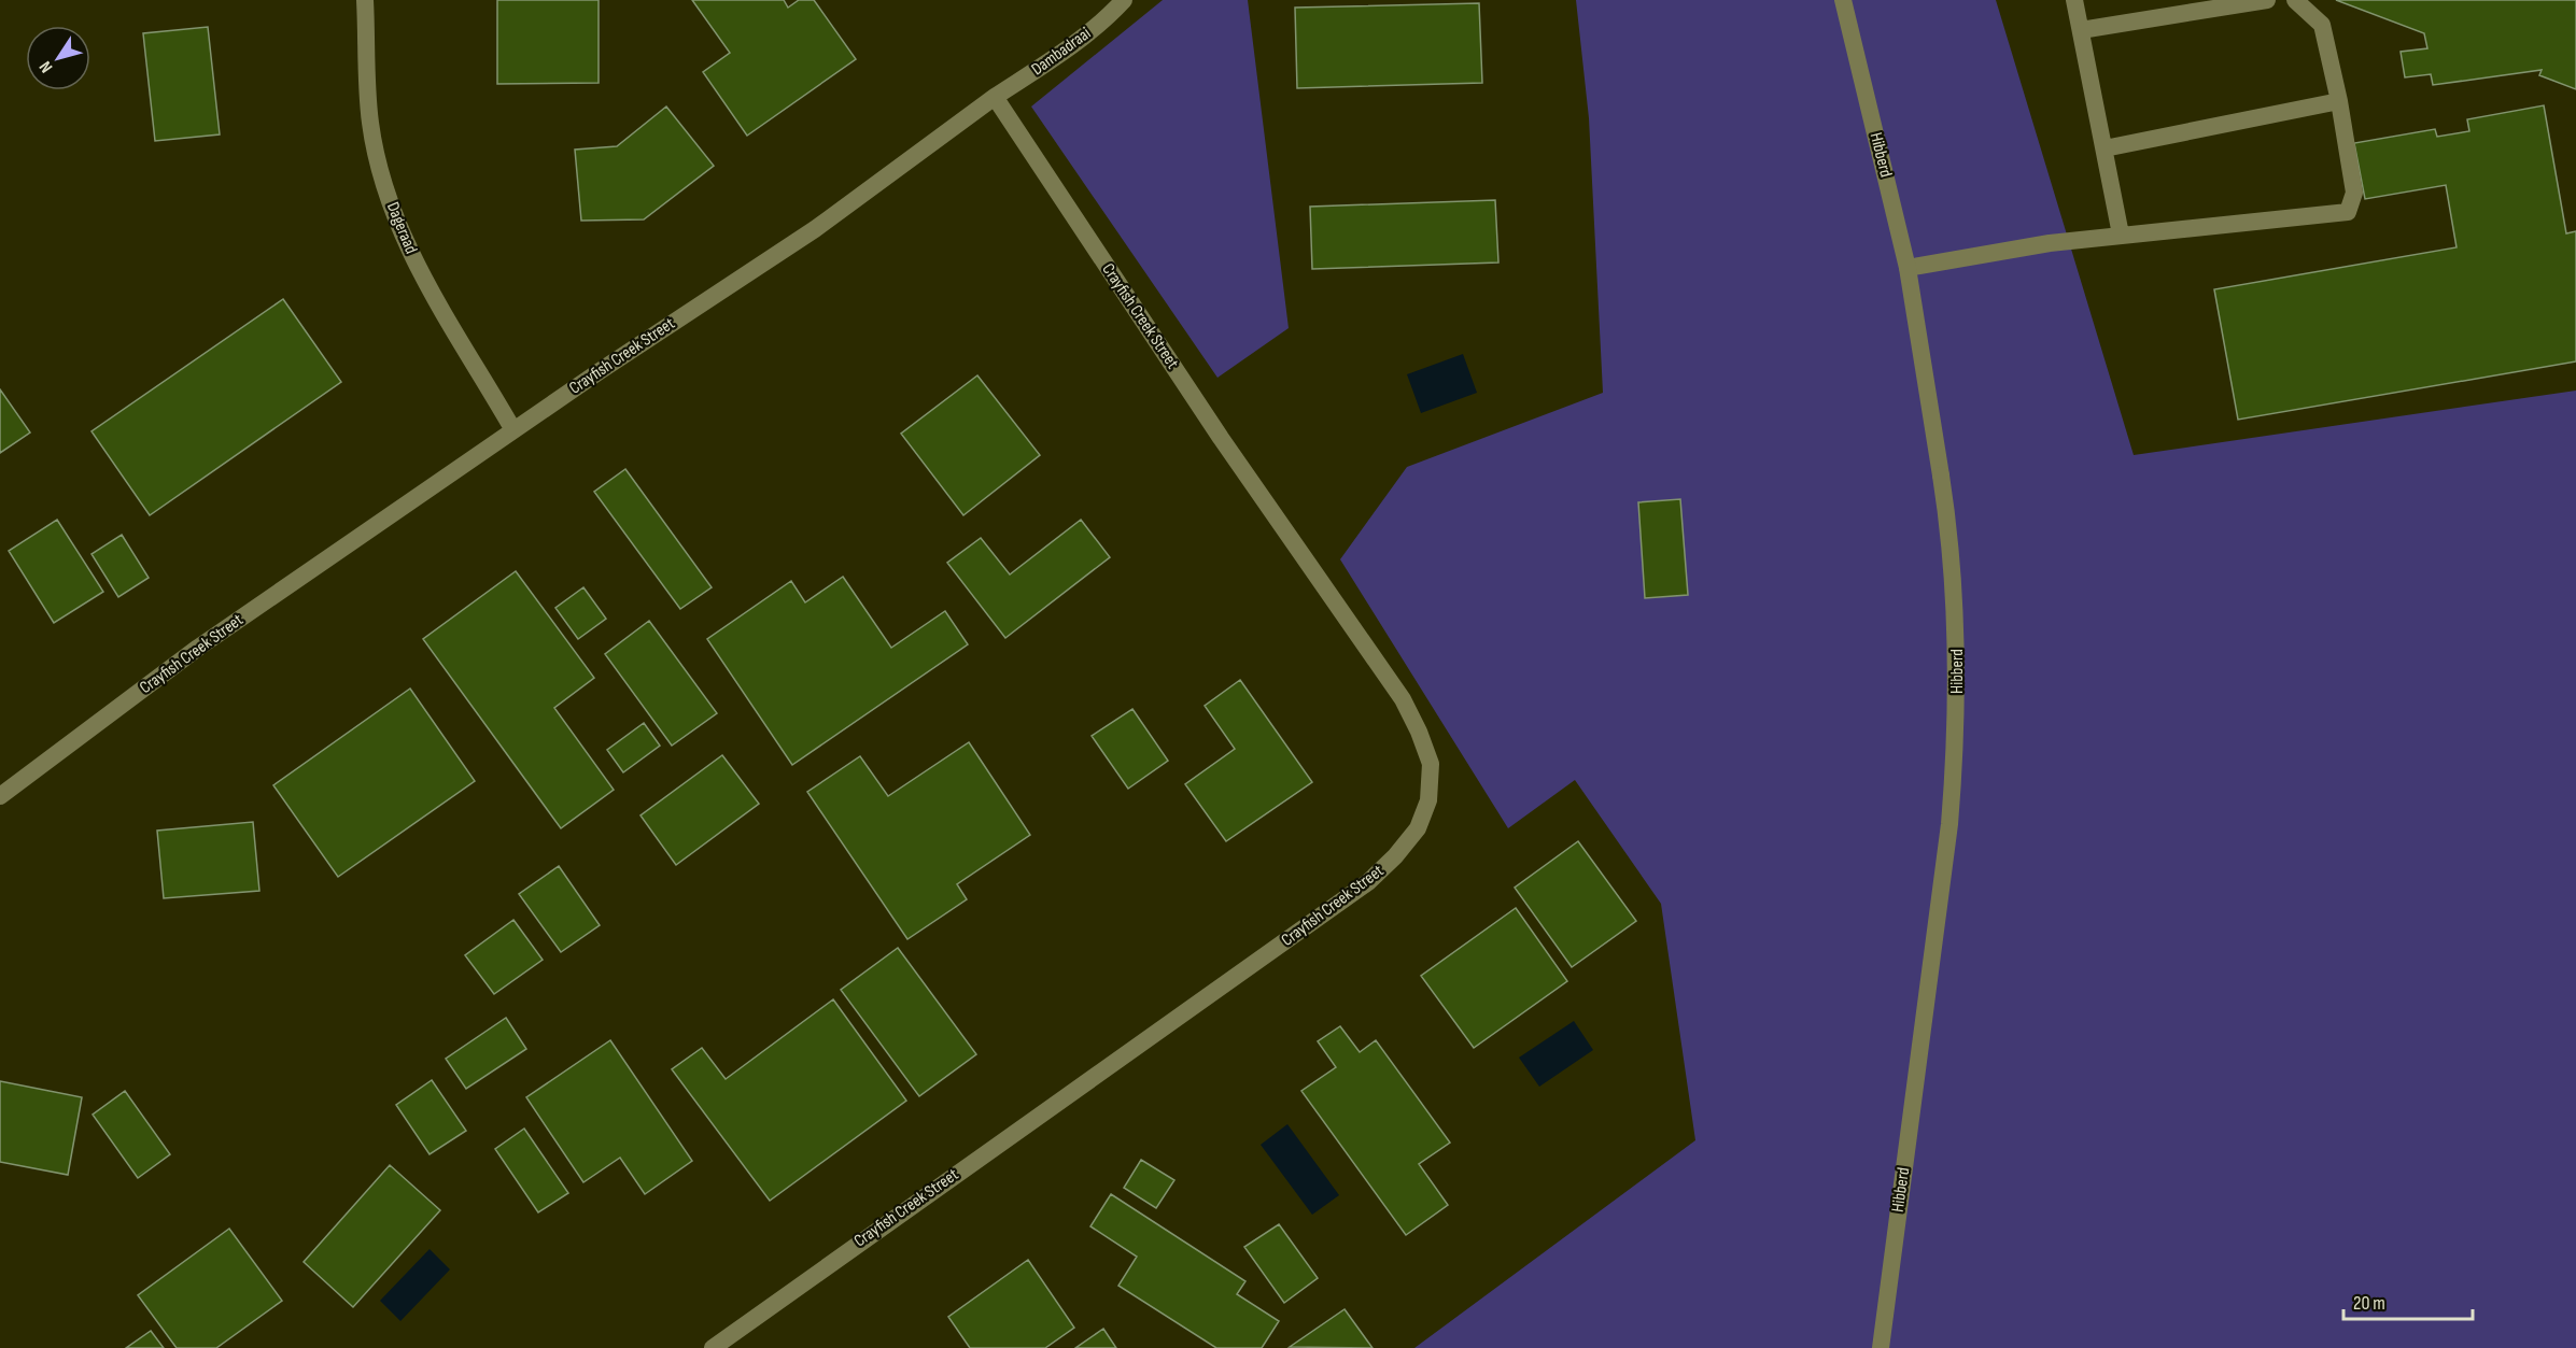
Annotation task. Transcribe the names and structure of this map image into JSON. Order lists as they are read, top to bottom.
{
  "streets": {
    "street": [
      "Dambadraai",
      "Hibberd",
      "Dageraad",
      "Crayfish Creek Street"
    ]
  },
  "crossings": [
    ["Dambadraai", "Crayfish Creek Street"],
    ["Dageraad", "Crayfish Creek Street"]
  ],
  "scale_bar": "20 m",
  "north": "bottom left"
}
